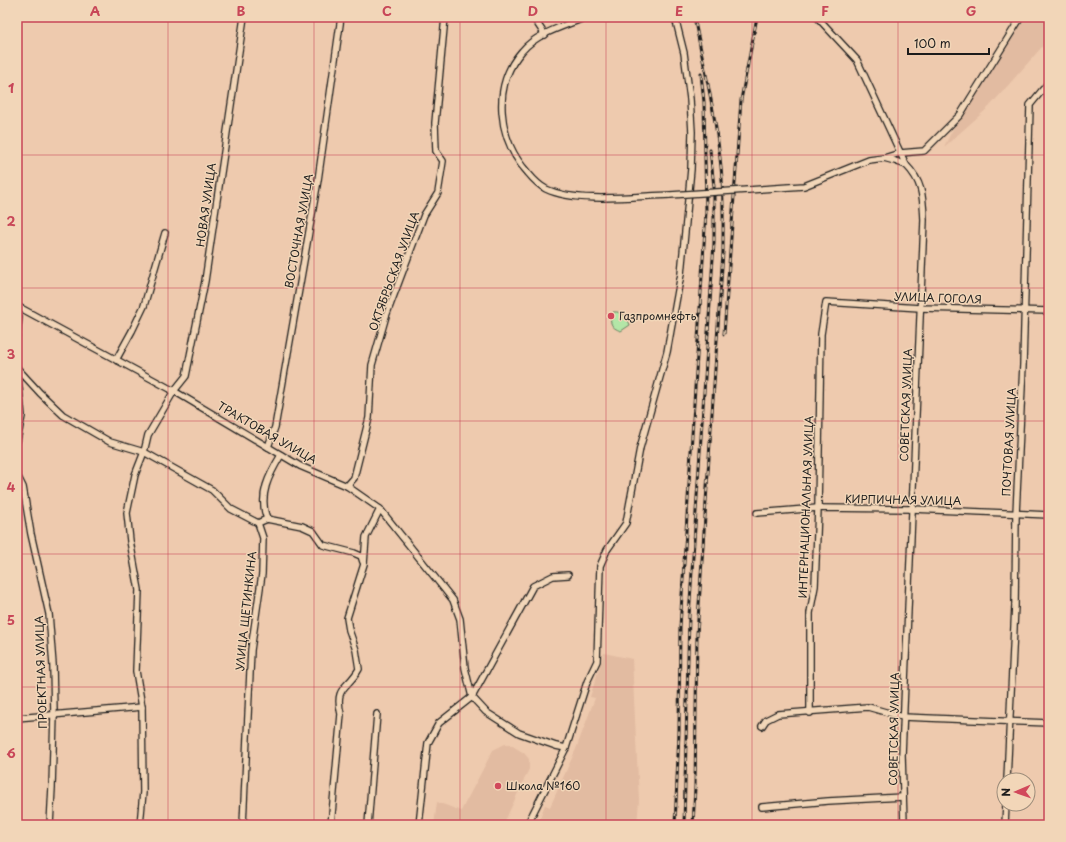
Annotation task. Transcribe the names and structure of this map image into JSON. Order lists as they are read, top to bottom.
{
  "streets": {
    "street": [
      "НОВАЯ УЛИЦА",
      "ВОСТОЧНАЯ УЛИЦА",
      "ОКТЯБРЬСКАЯ УЛИЦА",
      "УЛИЦА ГОГОЛЯ",
      "СОВЕТСКАЯ УЛИЦА",
      "ТРАКТОВАЯ УЛИЦА",
      "ПОЧТОВАЯ УЛИЦА",
      "КИРПИЧНАЯ УЛИЦА",
      "ИНТЕРНАЦИОНАЛЬНАЯ УЛИЦА",
      "УЛИЦА ЩЕТИНКИНА",
      "ПРОЕКТНАЯ УЛИЦА"
    ]
  },
  "crossings": [
    ["НОВАЯ УЛИЦА", "ТРАКТОВАЯ УЛИЦА"],
    ["ВОСТОЧНАЯ УЛИЦА", "ТРАКТОВАЯ УЛИЦА"],
    ["ОКТЯБРЬСКАЯ УЛИЦА", "ТРАКТОВАЯ УЛИЦА"],
    ["УЛИЦА ГОГОЛЯ", "СОВЕТСКАЯ УЛИЦА"],
    ["УЛИЦА ГОГОЛЯ", "ПОЧТОВАЯ УЛИЦА"],
    ["УЛИЦА ГОГОЛЯ", "ИНТЕРНАЦИОНАЛЬНАЯ УЛИЦА"],
    ["СОВЕТСКАЯ УЛИЦА", "КИРПИЧНАЯ УЛИЦА"],
    ["ПОЧТОВАЯ УЛИЦА", "КИРПИЧНАЯ УЛИЦА"],
    ["КИРПИЧНАЯ УЛИЦА", "ИНТЕРНАЦИОНАЛЬНАЯ УЛИЦА"]
  ],
  "places": ["Газпромнефть", "Школа №160"],
  "scale_bar": "100 m",
  "north": "left",
  "grid": {
    "columns": [
      "A",
      "B",
      "C",
      "D",
      "E",
      "F",
      "G"
    ],
    "rows": [
      "1",
      "2",
      "3",
      "4",
      "5",
      "6"
    ]
  }
}
